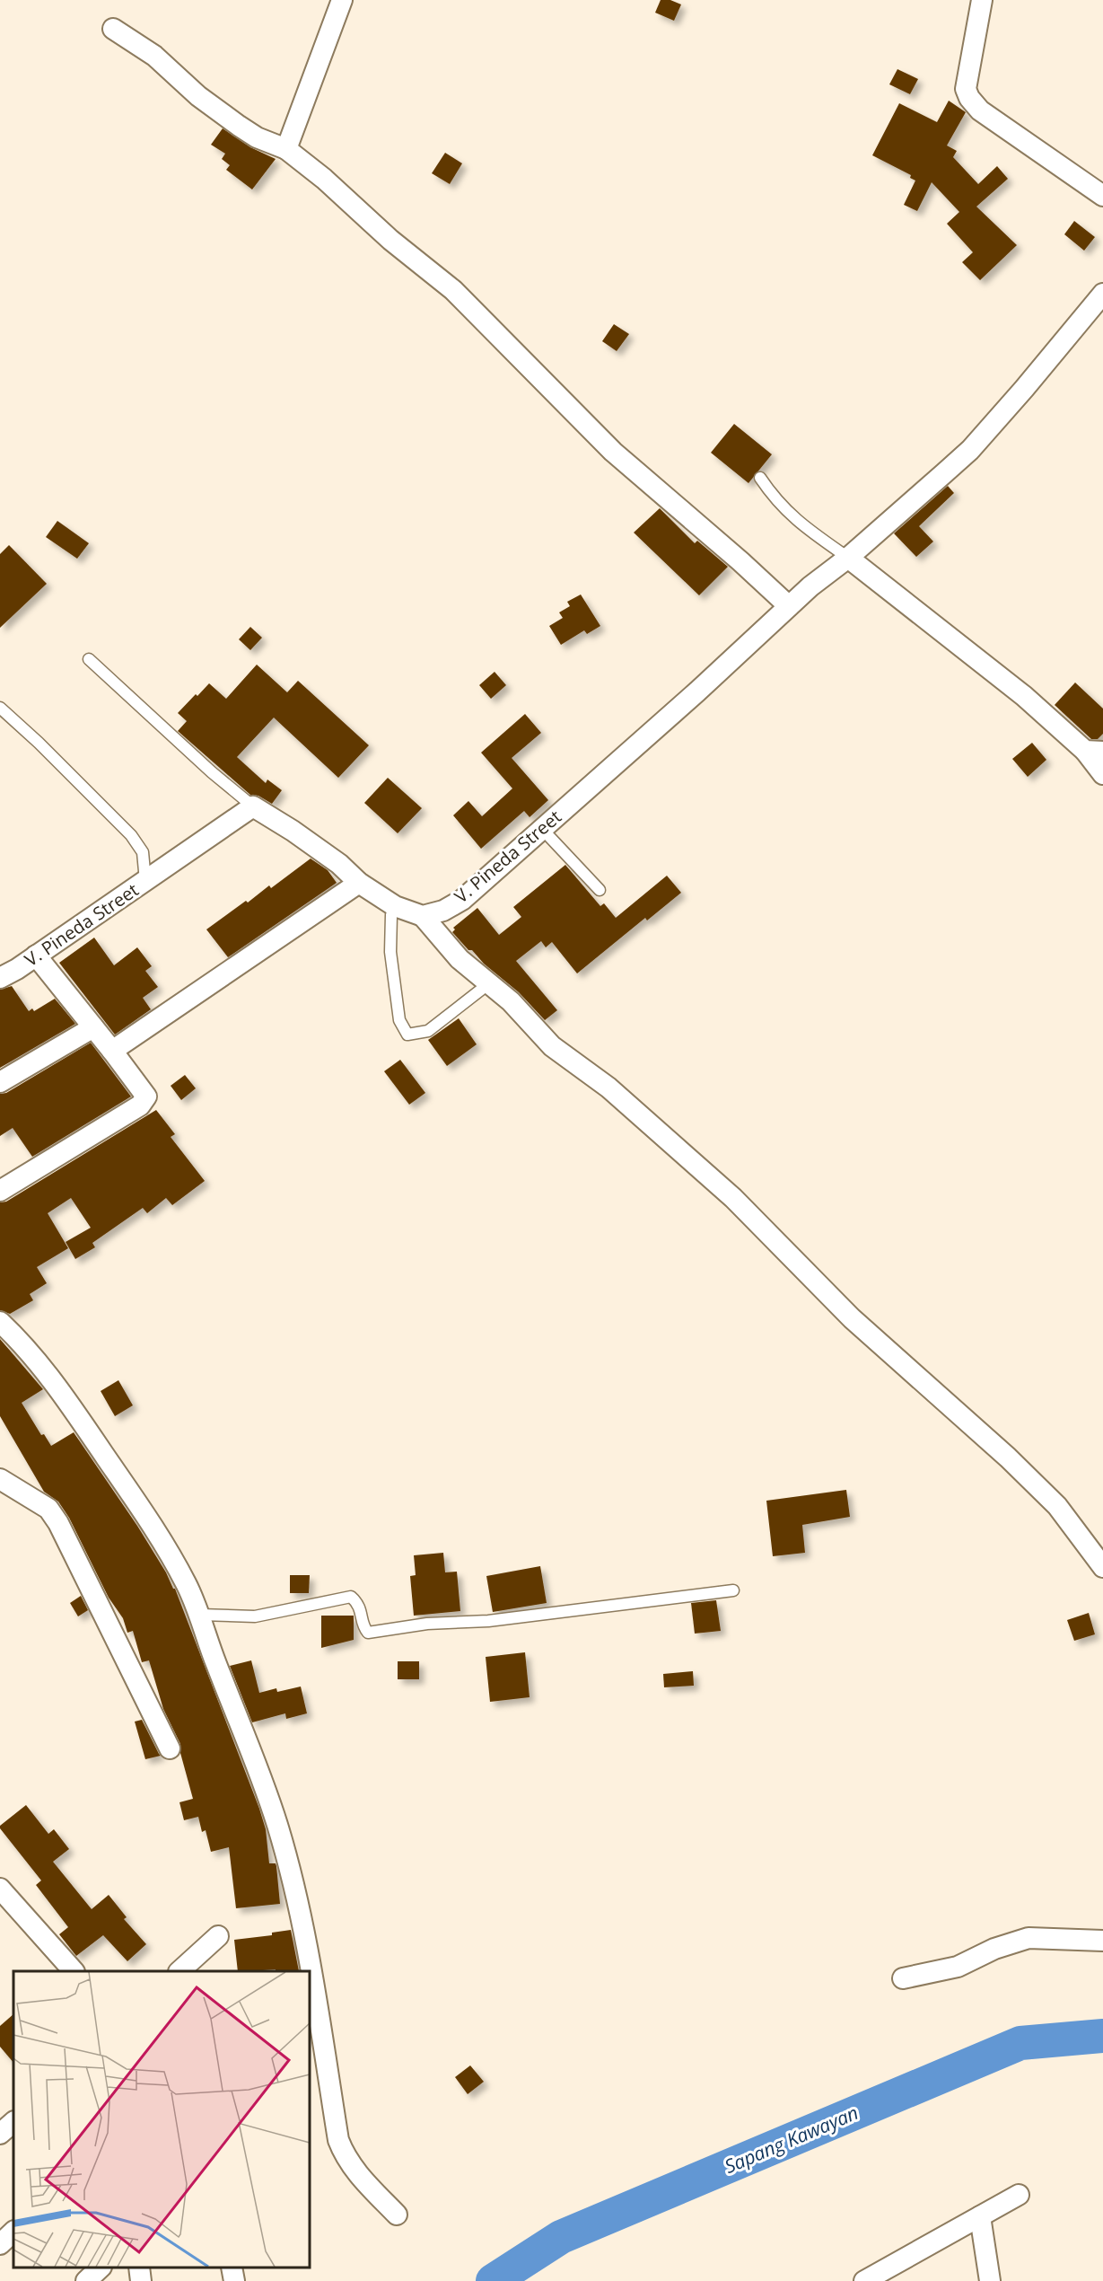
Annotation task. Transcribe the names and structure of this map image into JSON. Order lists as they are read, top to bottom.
{
  "streets": {
    "street": ["V. Pineda Street"]
  },
  "water": ["Sapang Kawayan"]
}
